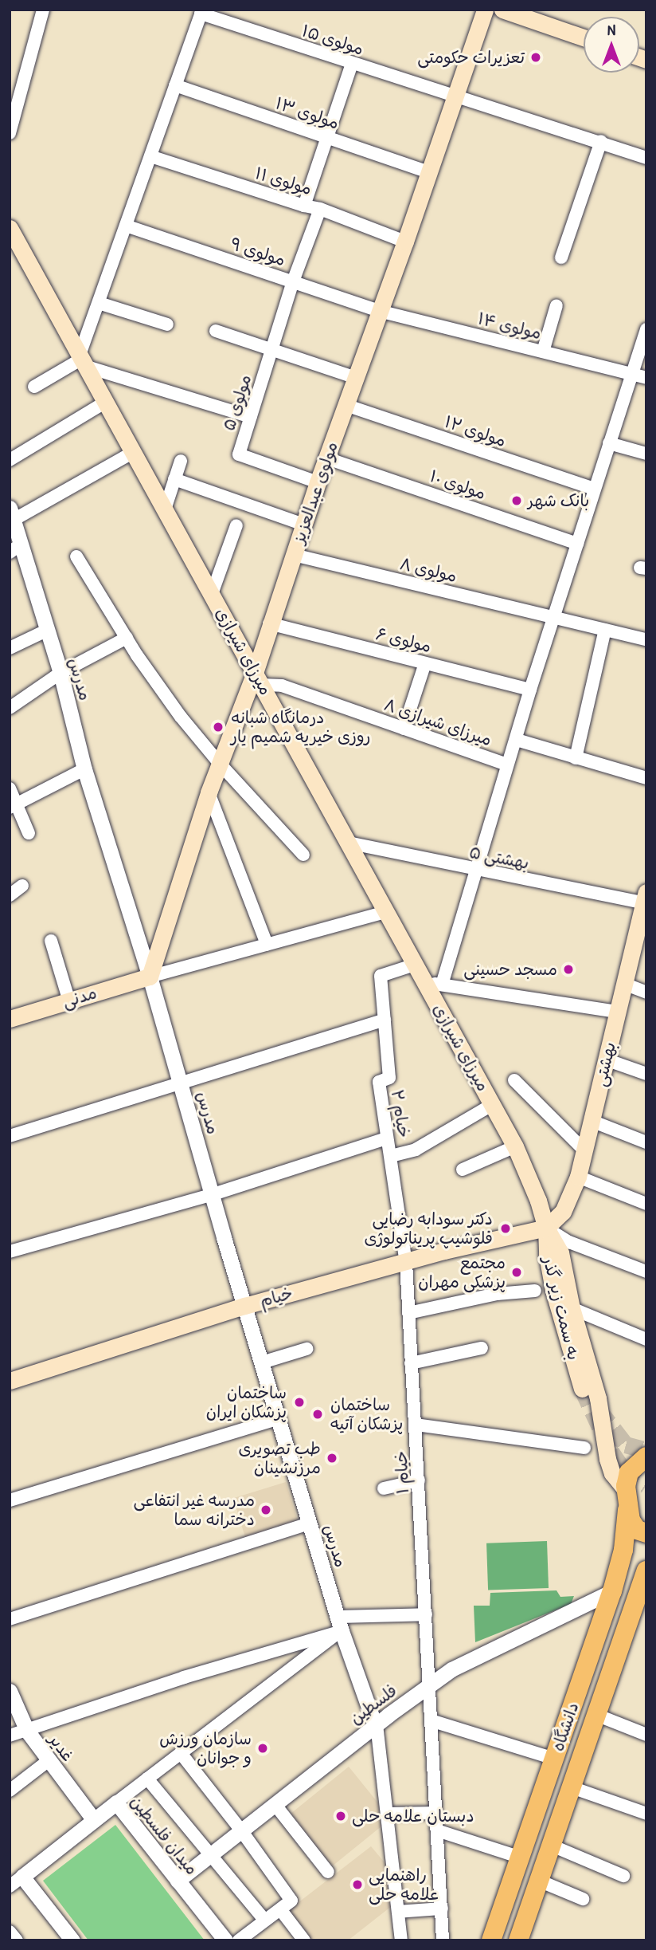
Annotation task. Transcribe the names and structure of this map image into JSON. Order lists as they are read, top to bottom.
{
  "streets": {
    "main road": [
      "مولوی عبدالعزیز",
      "میرزای شیرازی",
      "مدنی",
      "بهشتی",
      "خیام",
      "به سمت زیر گذر",
      "دانشگاه"
    ],
    "street": [
      "مولوی ۱۵",
      "مولوی ۱۳",
      "مولوی ۱۱",
      "مولوی ۹",
      "مولوی ۱۴",
      "مولوی ۵",
      "مولوی ۱۲",
      "مولوی ۱۰",
      "مولوی ۸",
      "مولوی ۶",
      "مدرس",
      "میرزای شیرازی ۸",
      "بهشتی ۵",
      "خیام ۲",
      "خیام ۱",
      "فلسطین",
      "غدیر",
      "میدان فلسطین"
    ]
  },
  "crossings": [
    ["مولوی ۱۵", "مولوی عبدالعزیز"],
    ["مولوی ۱۳", "مولوی عبدالعزیز"],
    ["مولوی ۱۱", "مولوی ۵"],
    ["مولوی ۱۱", "مولوی عبدالعزیز"],
    ["مولوی ۹", "مولوی ۱۴"],
    ["مولوی ۹", "مولوی ۵"],
    ["مولوی ۹", "مولوی عبدالعزیز"],
    ["مولوی ۱۴", "مولوی عبدالعزیز"],
    ["مولوی ۵", "مولوی عبدالعزیز"],
    ["مولوی ۱۲", "مولوی عبدالعزیز"],
    ["مولوی ۱۰", "مولوی عبدالعزیز"],
    ["مولوی عبدالعزیز", "مولوی ۸"],
    ["مولوی عبدالعزیز", "مولوی ۶"],
    ["مولوی عبدالعزیز", "میرزای شیرازی"],
    ["مولوی عبدالعزیز", "مدرس"],
    ["مولوی عبدالعزیز", "میرزای شیرازی ۸"],
    ["مولوی عبدالعزیز", "مدنی"],
    ["میرزای شیرازی", "میرزای شیرازی ۸"],
    ["میرزای شیرازی", "بهشتی ۵"],
    ["میرزای شیرازی", "بهشتی"],
    ["میرزای شیرازی", "خیام ۲"],
    ["میرزای شیرازی", "خیام"],
    ["میرزای شیرازی", "به سمت زیر گذر"],
    ["مدرس", "مدنی"],
    ["مدرس", "خیام"],
    ["مدرس", "فلسطین"],
    ["بهشتی ۵", "بهشتی"],
    ["بهشتی", "خیام"],
    ["بهشتی", "به سمت زیر گذر"],
    ["خیام ۲", "خیام"],
    ["خیام ۲", "خیام ۱"],
    ["خیام", "به سمت زیر گذر"],
    ["خیام", "خیام ۱"],
    ["خیام ۱", "فلسطین"],
    ["فلسطین", "دانشگاه"],
    ["فلسطین", "میدان فلسطین"],
    ["غدیر", "میدان فلسطین"]
  ],
  "places": [
    "تعزیرات حکومتی",
    "بانک شهر",
    "درمانگاه شبانه روزی خیریه شمیم یار",
    "مسجد حسینی",
    "دکتر سودابه رضایی فلوشیپ پریناتولوژی",
    "مجتمع پزشکی مهران",
    "ساختمان پزشکان ایران",
    "ساختمان پزشکان آتیه",
    "طب تصویری مرزنشینان",
    "مدرسه غیر انتفاعی دخترانه سما",
    "سازمان ورزش و جوانان",
    "دبستان علامه حلی",
    "راهنمایی علامه حلی"
  ],
  "north": "top"
}
